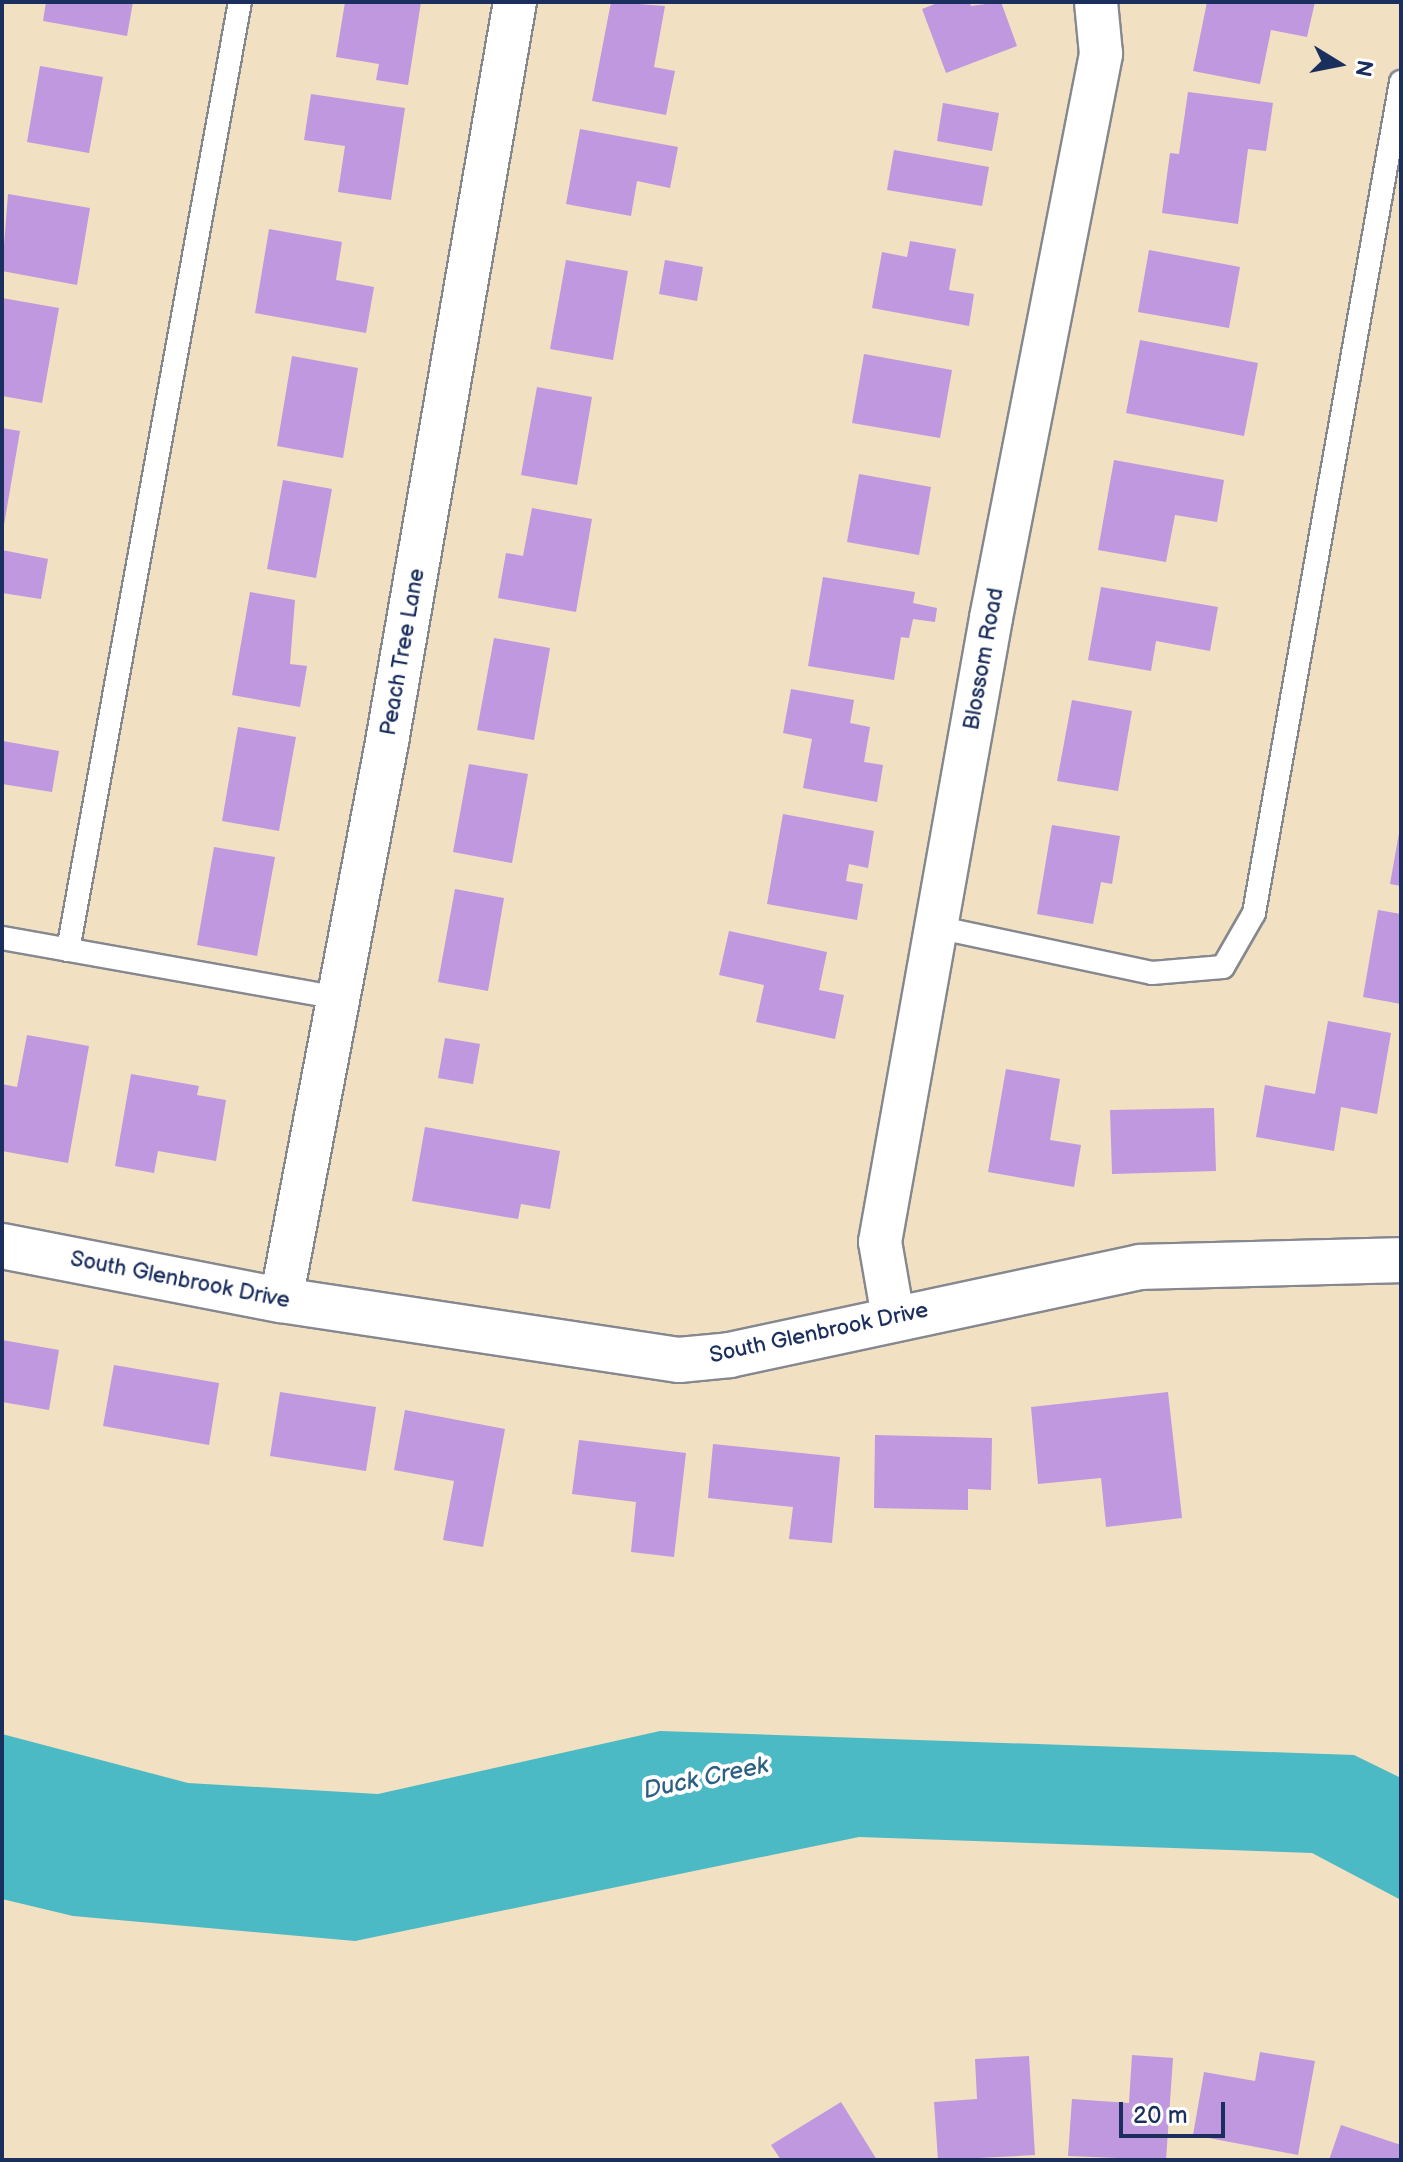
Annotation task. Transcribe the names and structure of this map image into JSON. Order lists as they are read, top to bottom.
{
  "streets": {
    "street": ["Peach Tree Lane", "Blossom Road", "South Glenbrook Drive"]
  },
  "crossings": [
    ["Peach Tree Lane", "South Glenbrook Drive"],
    ["Blossom Road", "South Glenbrook Drive"]
  ],
  "water": ["Duck Creek"],
  "scale_bar": "20 m",
  "north": "right"
}
